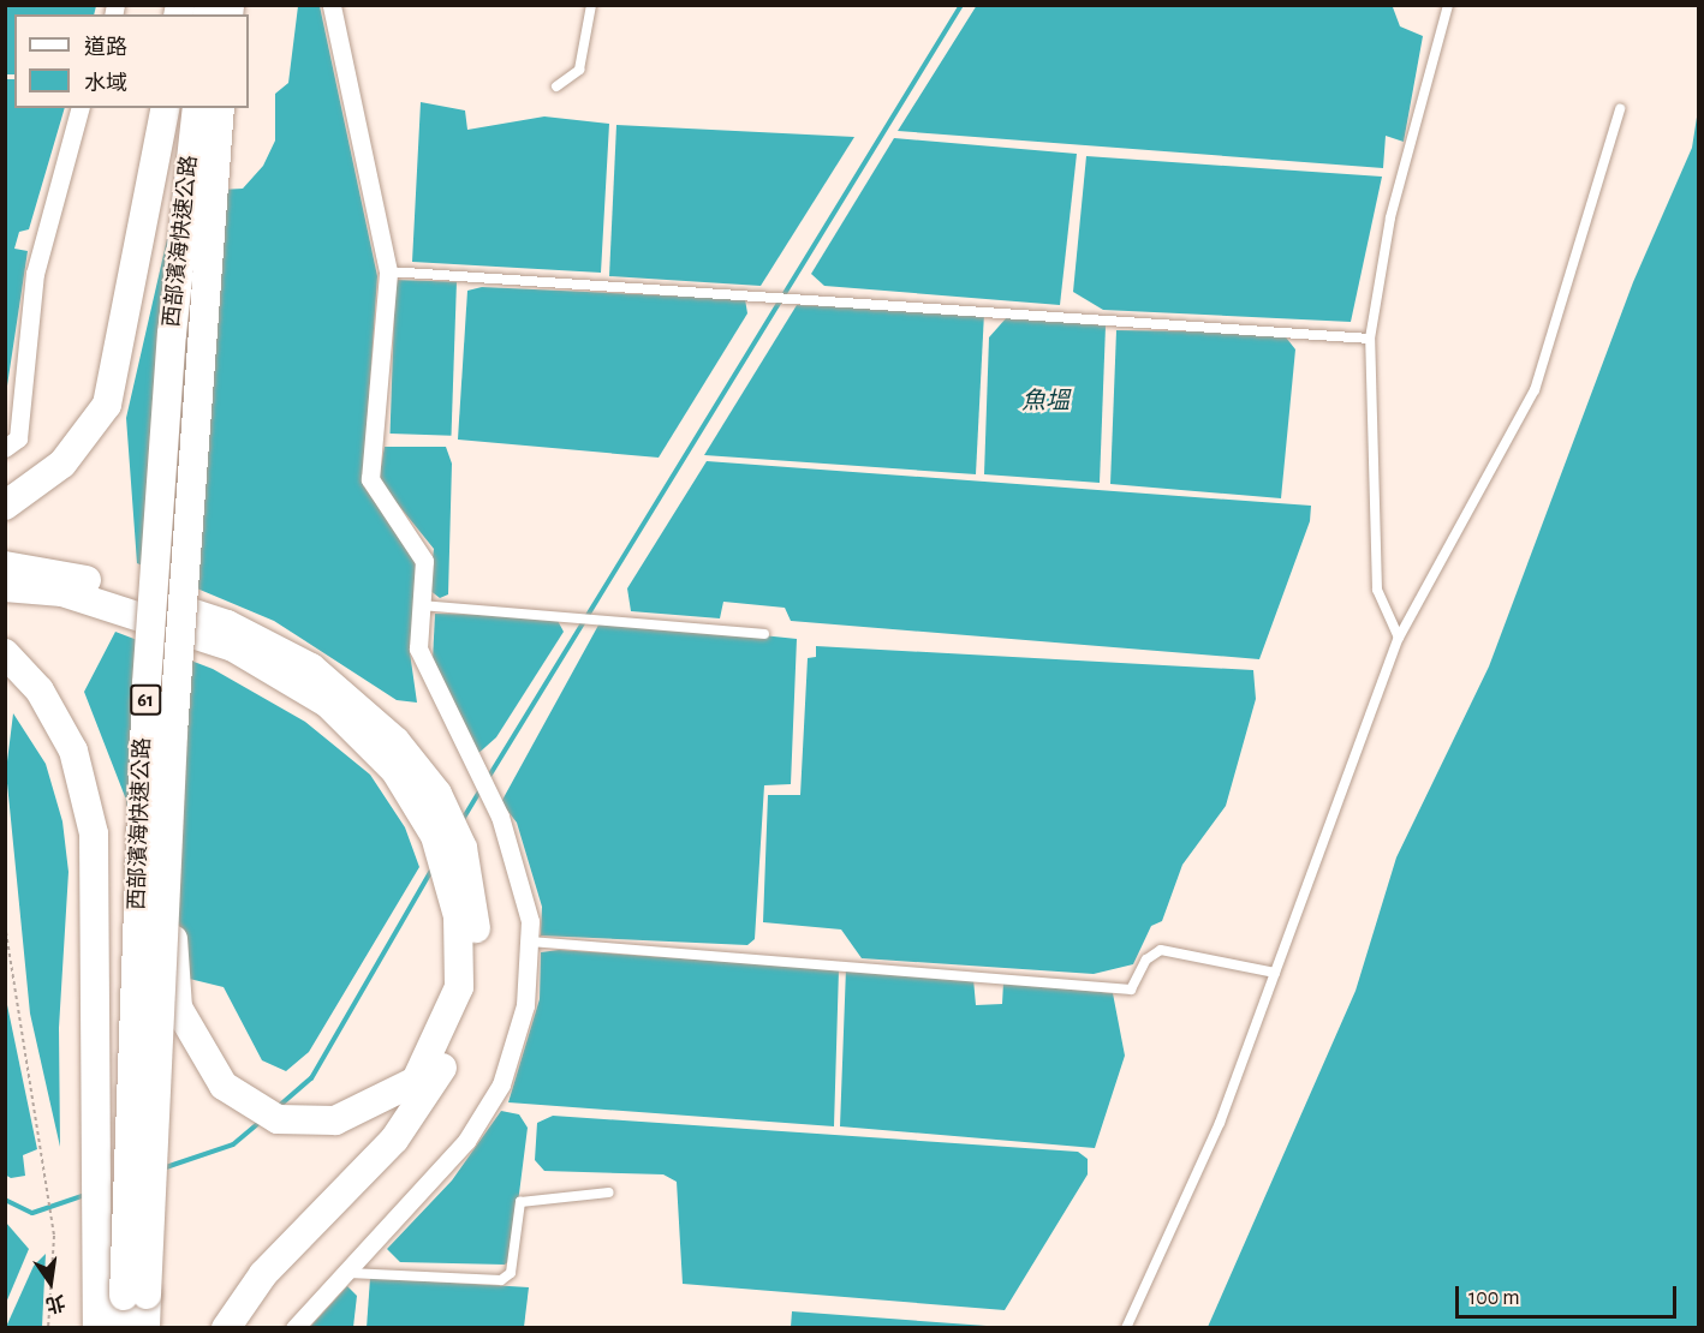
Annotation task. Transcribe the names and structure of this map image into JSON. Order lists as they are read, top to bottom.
{
  "streets": {
    "highway": ["西部濱海快速公路", "61"]
  },
  "water": ["魚塭"],
  "legend": ["道路", "水域"],
  "scale_bar": "100 m",
  "north": "bottom"
}
